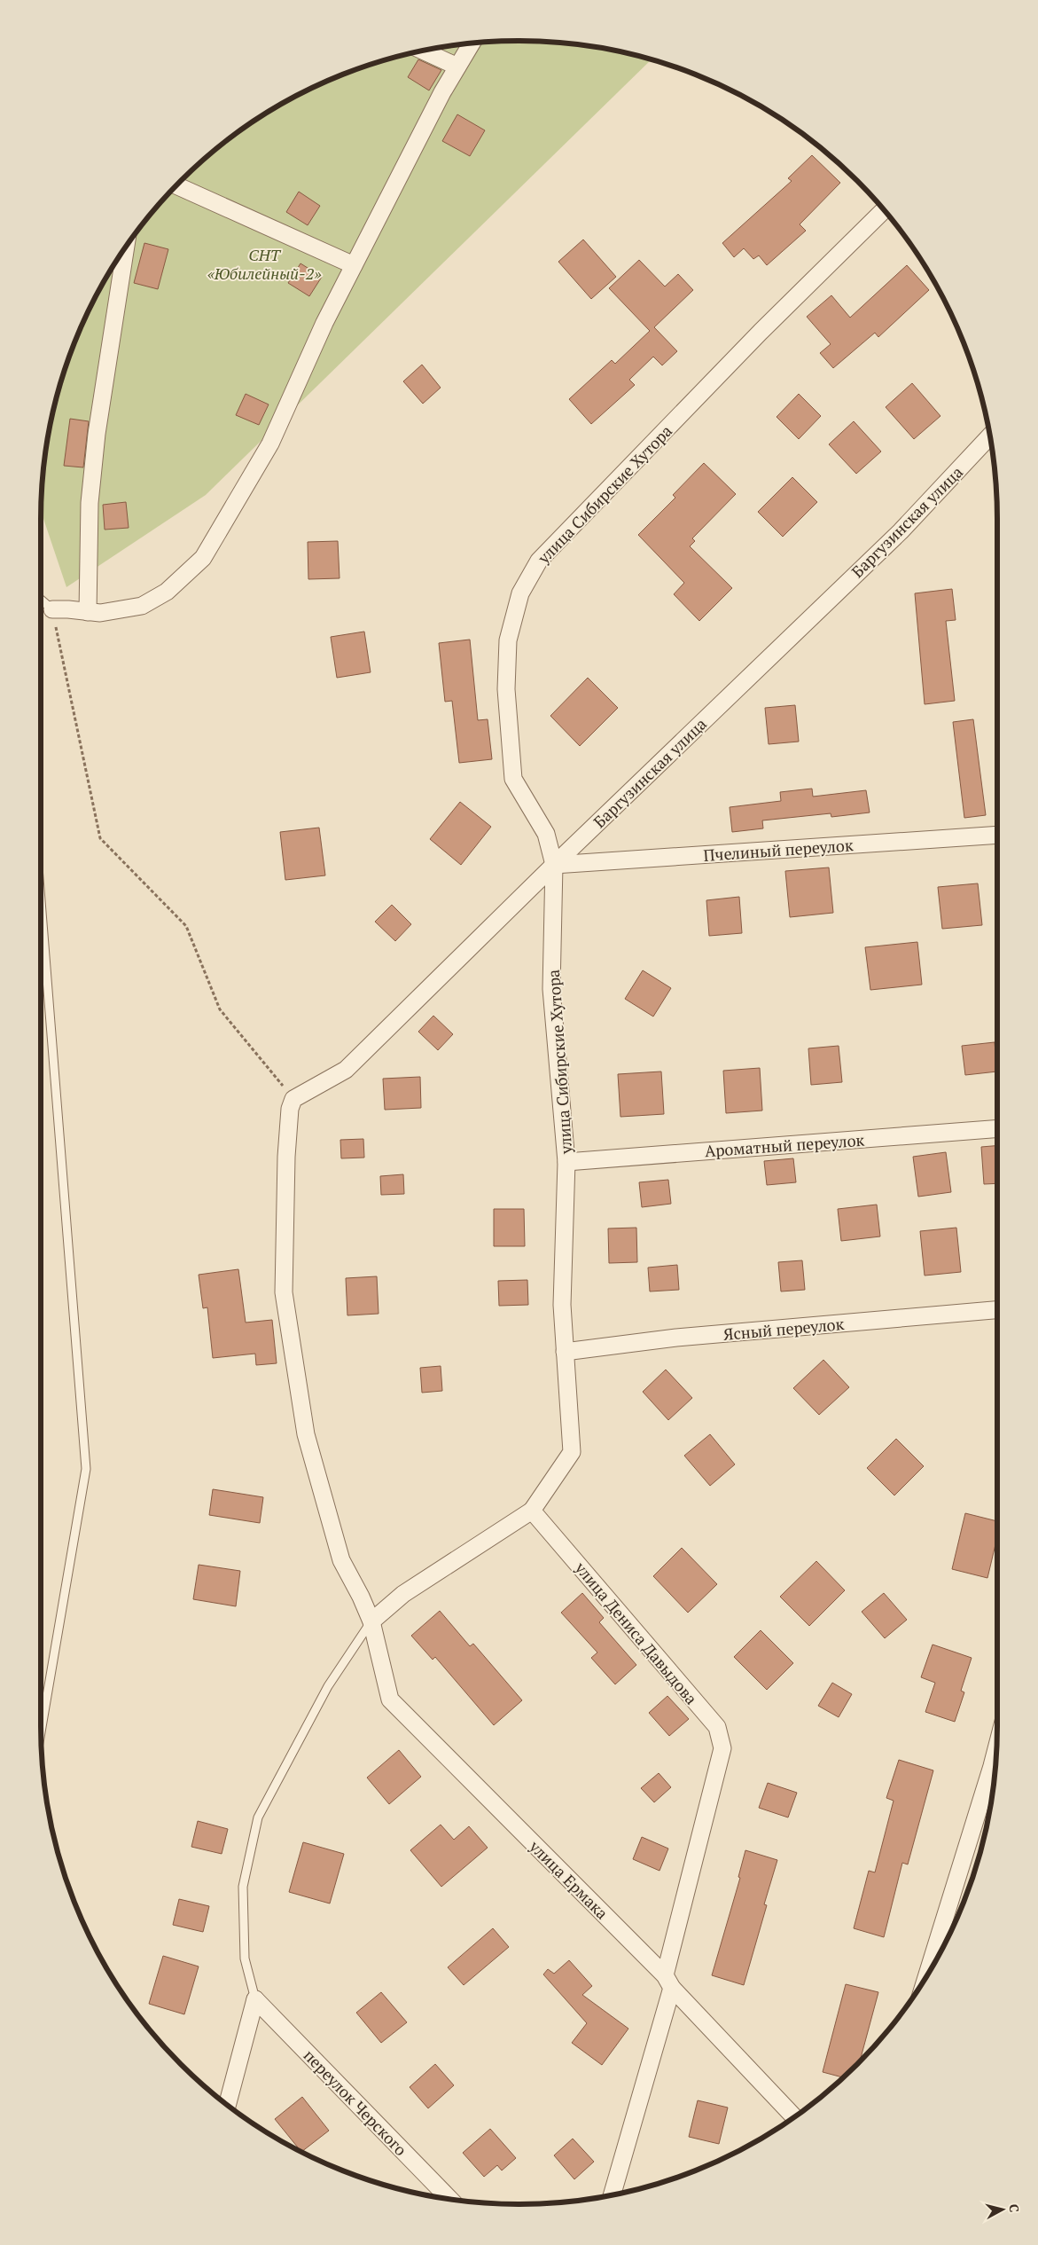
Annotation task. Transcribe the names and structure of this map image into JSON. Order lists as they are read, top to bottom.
{
  "streets": {
    "street": [
      "улица Сибирские Хутора",
      "Баргузинская улица",
      "Пчелиный переулок",
      "Ароматный переулок",
      "Ясный переулок",
      "улица Дениса Давыдова",
      "улица Ермака",
      "переулок Черского"
    ]
  },
  "crossings": [
    ["улица Сибирские Хутора", "Баргузинская улица"],
    ["улица Сибирские Хутора", "Пчелиный переулок"],
    ["улица Сибирские Хутора", "Ароматный переулок"],
    ["улица Сибирские Хутора", "Ясный переулок"],
    ["Баргузинская улица", "Пчелиный переулок"],
    ["Баргузинская улица", "улица Ермака"],
    ["улица Дениса Давыдова", "улица Ермака"]
  ],
  "parks": ["СНТ «Юбилейный-2»"],
  "north": "right"
}
